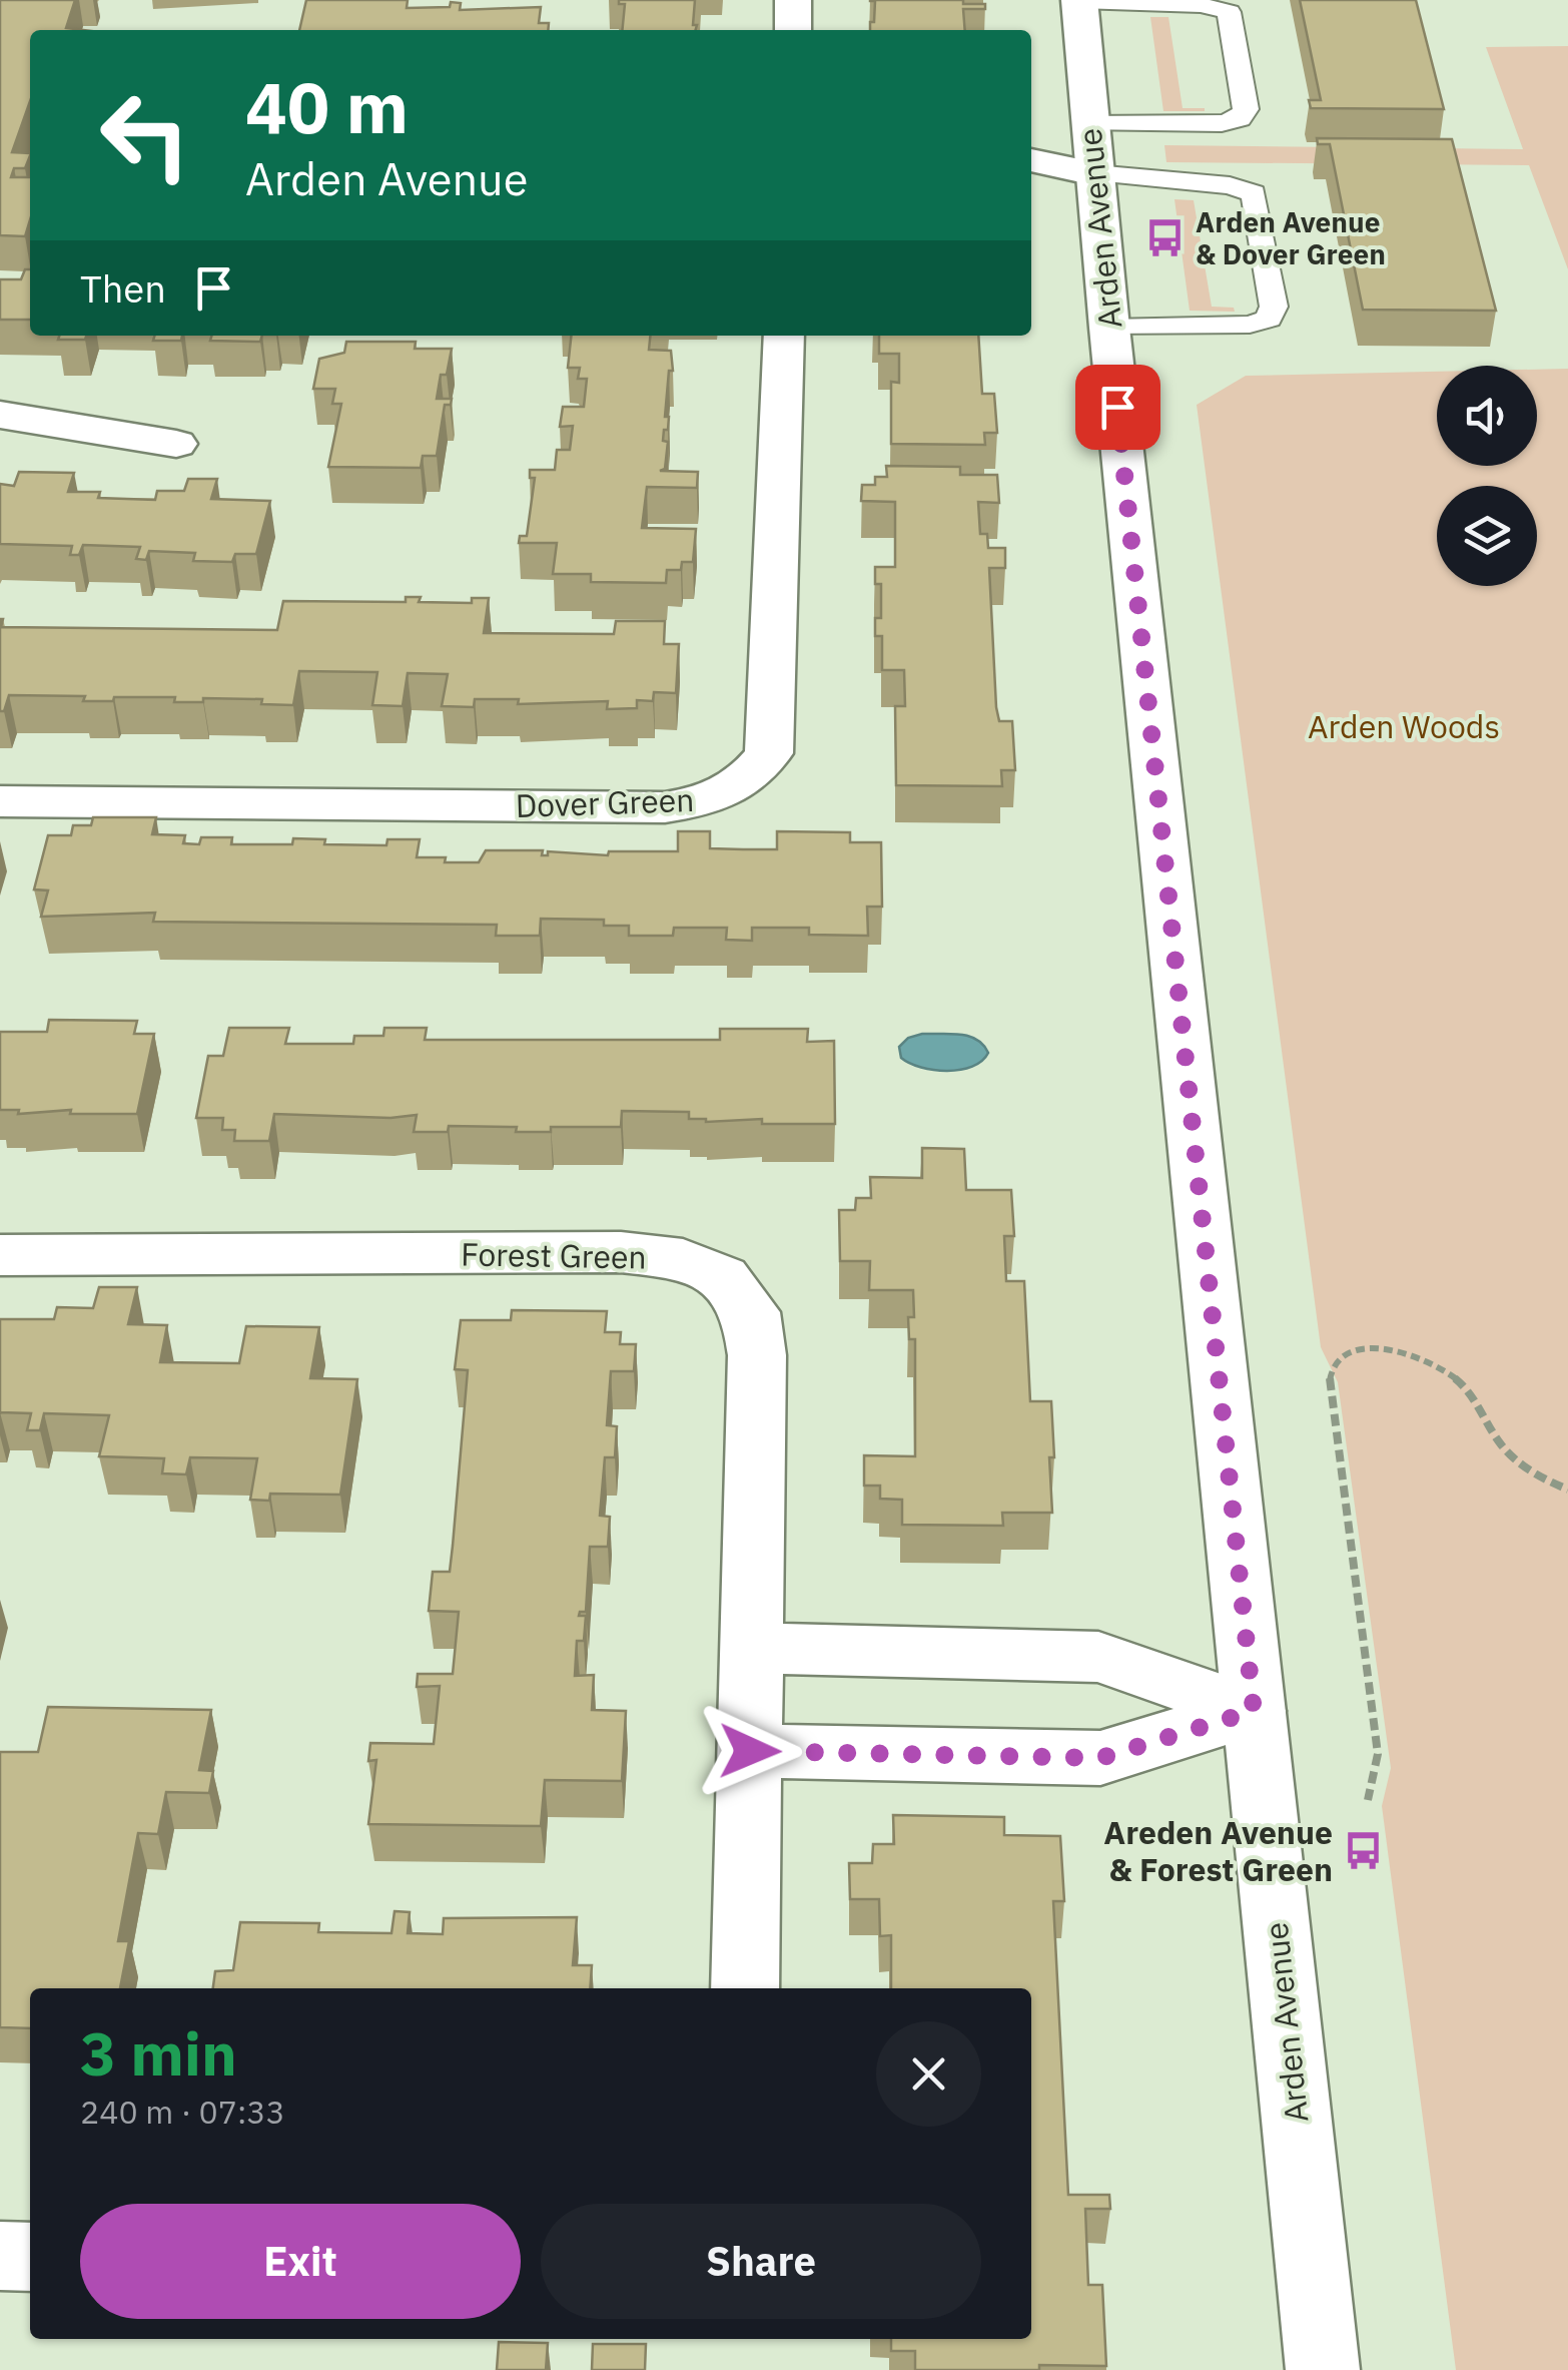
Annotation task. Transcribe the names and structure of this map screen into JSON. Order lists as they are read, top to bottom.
{
  "streets": {
    "street": ["Arden Avenue", "Dover Green", "Forest Green"]
  },
  "parks": ["Arden Woods"],
  "places": {
    "bus stop": ["Arden Avenue & Dover Green", "Areden Avenue & Forest Green"]
  },
  "page": {
    "turn": ["40 m", "Arden Avenue"],
    "then": "Then",
    "heading": ["3 min", "240 m · 07:33"],
    "buttons": ["Exit", "Share"]
  }
}
